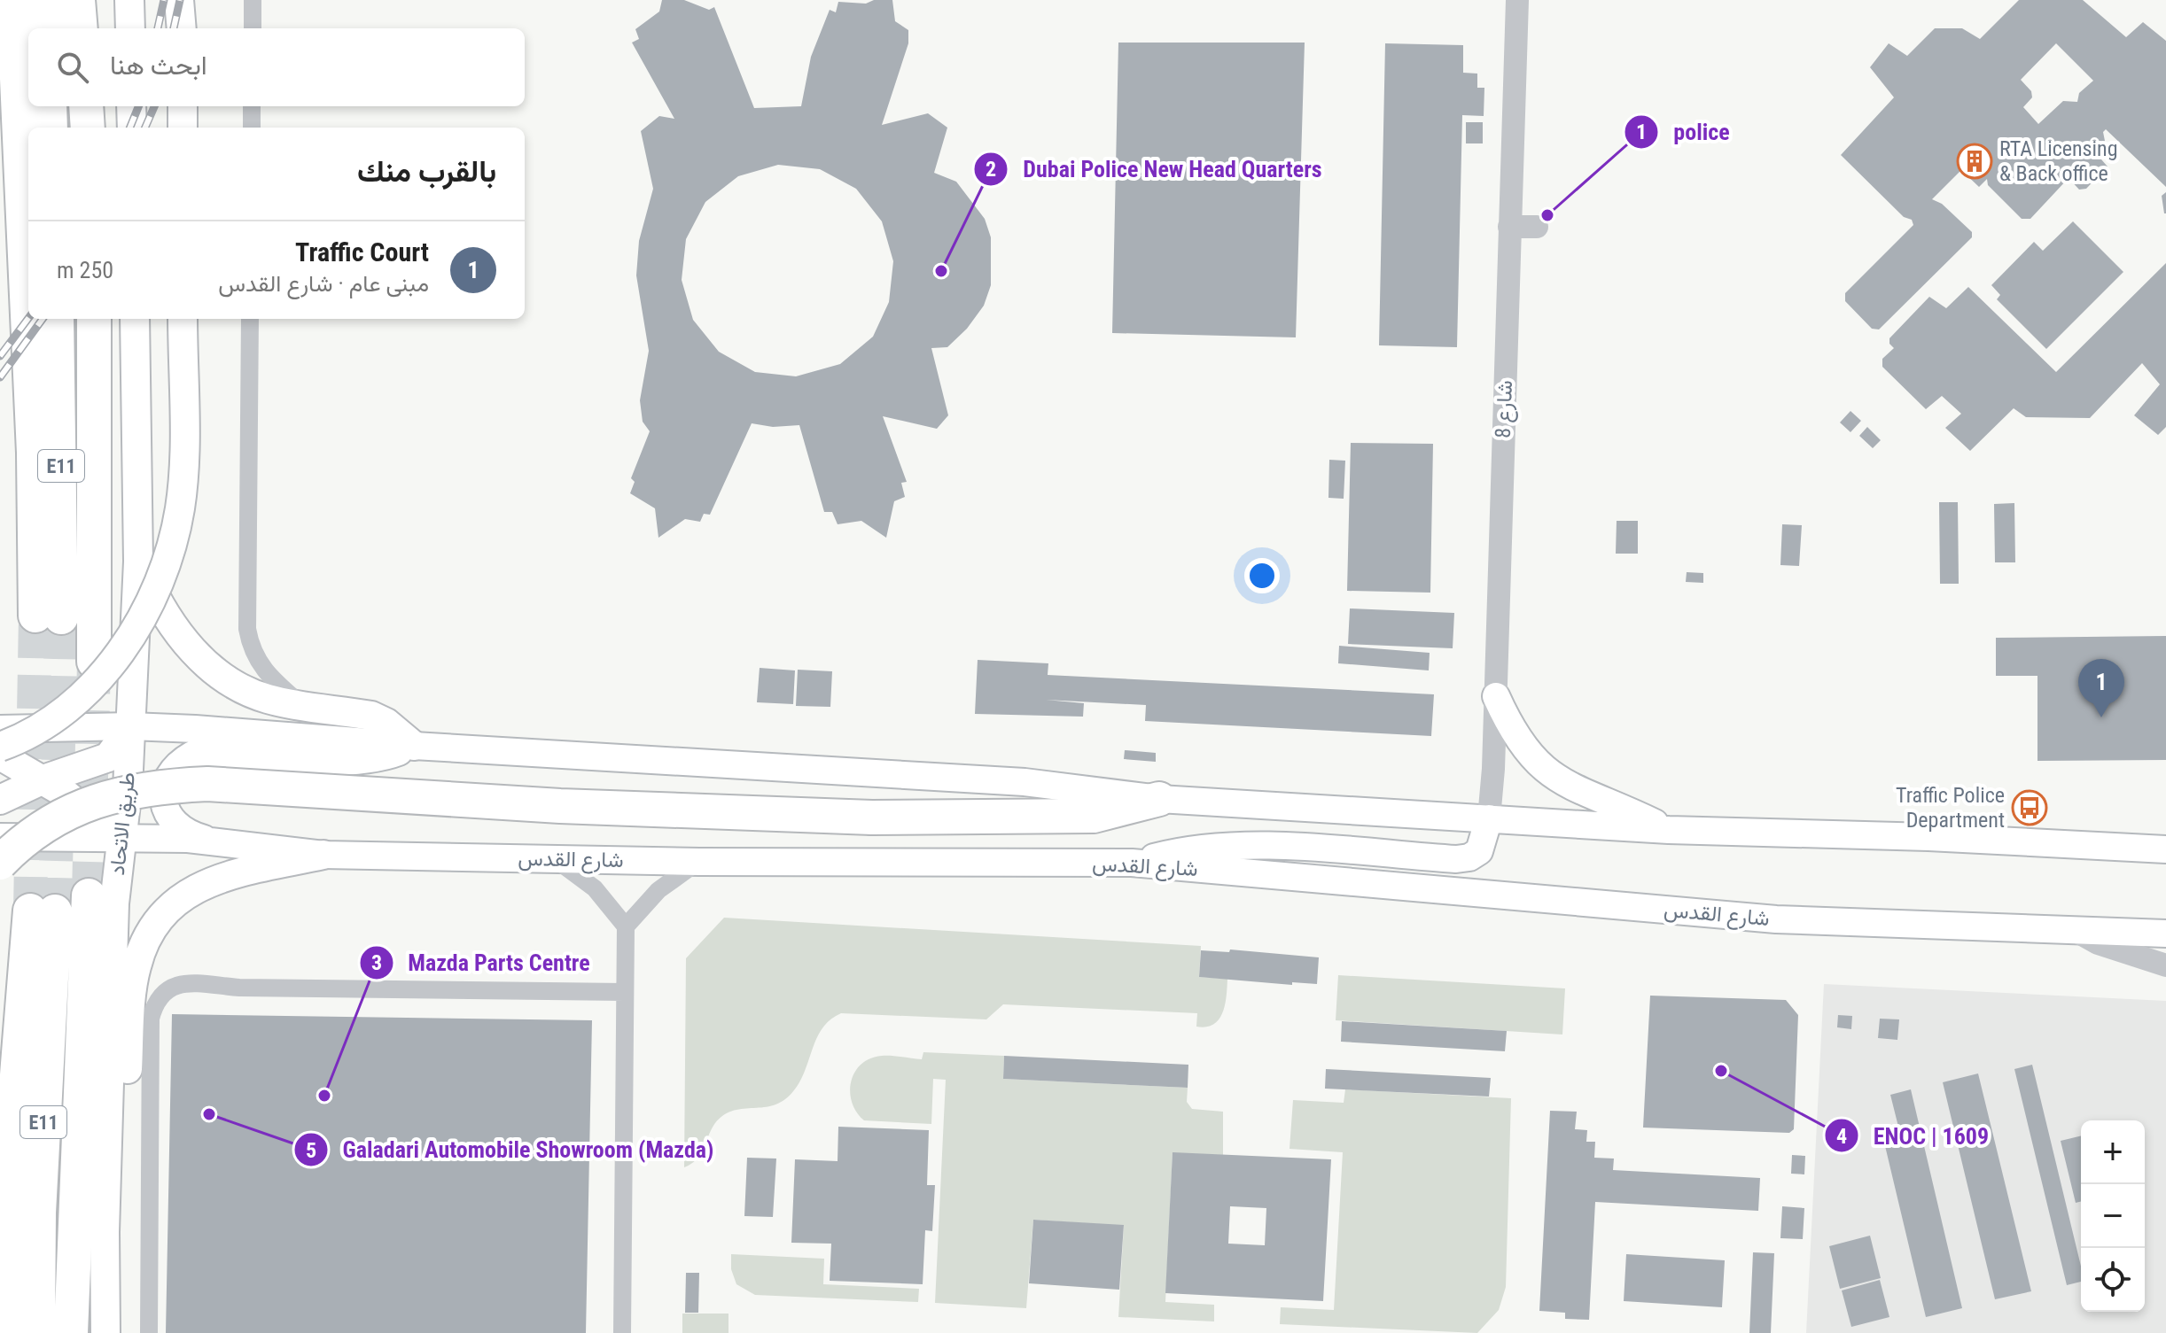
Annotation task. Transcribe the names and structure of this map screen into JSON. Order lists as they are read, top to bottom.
{
  "streets": {
    "highway": ["E11"],
    "main road": ["طريق الاتحاد", "شارع القدس"],
    "street": ["شارع 8"]
  },
  "crossings": [
    ["طريق الاتحاد", "شارع القدس"]
  ],
  "places": {
    "building": ["RTA Licensing & Back office"],
    "other": [
      "police",
      "Dubai Police New Head Quarters",
      "ENOC | 1609",
      "Mazda Parts Centre",
      "Galadari Automobile Showroom (Mazda)"
    ],
    "bus stop": ["Traffic Police Department"]
  },
  "page": {
    "search": "ابحث هنا",
    "heading": "بالقرب منك",
    "list": [
      {
        "mark": "1",
        "name": "Traffic Court",
        "note": "مبنى عام · شارع القدس",
        "value": "250 m"
      }
    ],
    "pins": "1",
    "map_buttons": ["+", "−"]
  }
}
